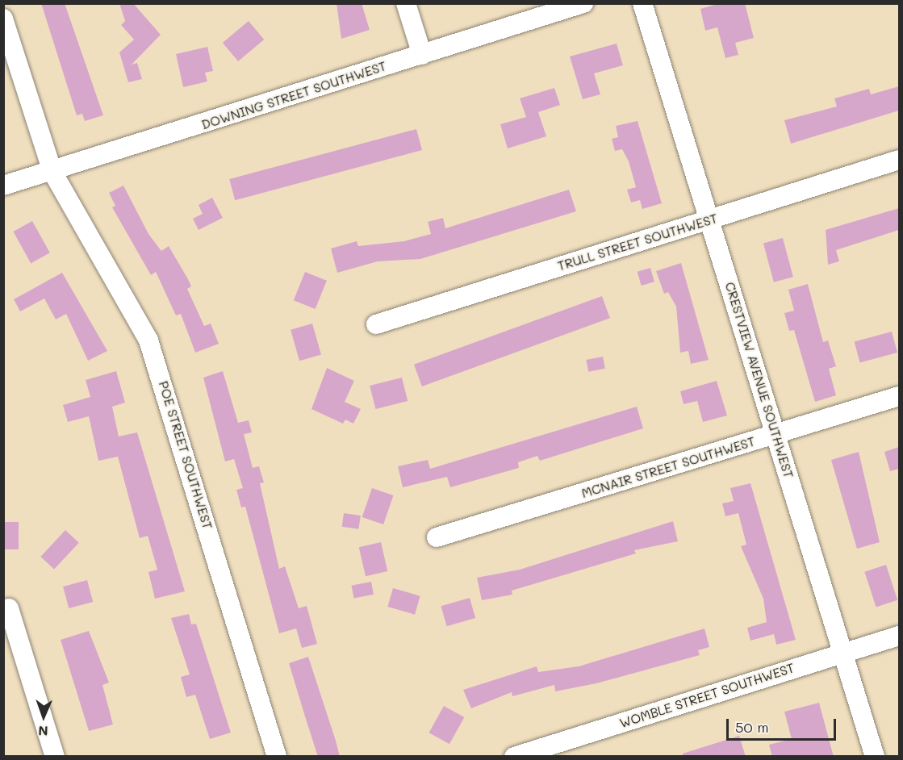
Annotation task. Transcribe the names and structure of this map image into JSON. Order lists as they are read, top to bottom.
{
  "streets": {
    "street": [
      "DOWNING STREET SOUTHWEST",
      "TRULL STREET SOUTHWEST",
      "CRESTVIEW AVENUE SOUTHWEST",
      "POE STREET SOUTHWEST",
      "MCNAIR STREET SOUTHWEST",
      "WOMBLE STREET SOUTHWEST"
    ]
  },
  "crossings": [
    ["DOWNING STREET SOUTHWEST", "POE STREET SOUTHWEST"],
    ["TRULL STREET SOUTHWEST", "CRESTVIEW AVENUE SOUTHWEST"],
    ["CRESTVIEW AVENUE SOUTHWEST", "MCNAIR STREET SOUTHWEST"],
    ["CRESTVIEW AVENUE SOUTHWEST", "WOMBLE STREET SOUTHWEST"]
  ],
  "scale_bar": "50 m",
  "north": "bottom"
}
